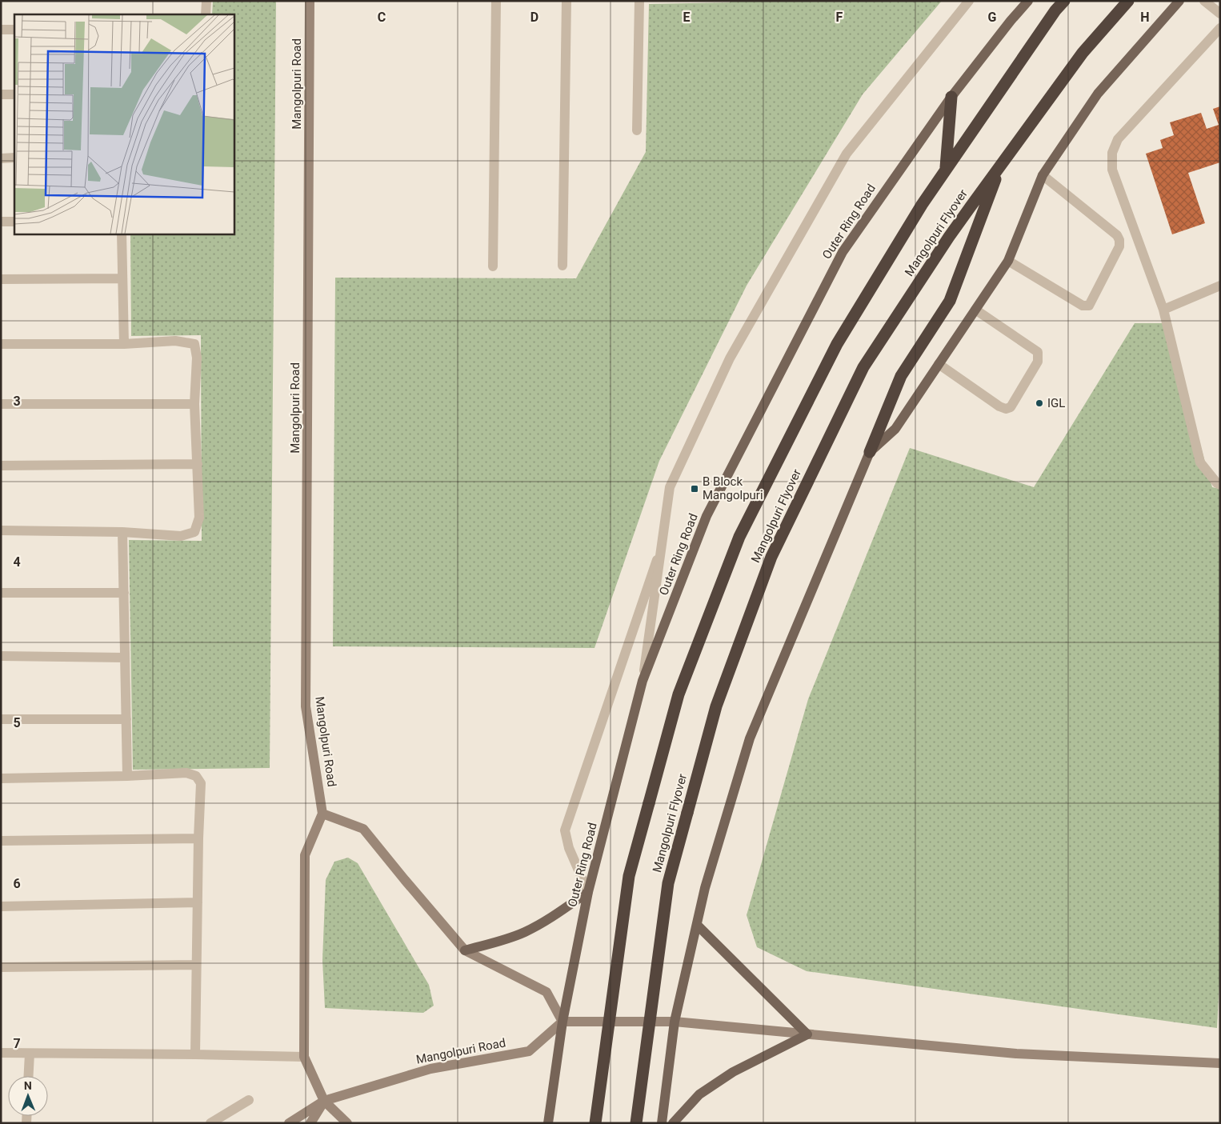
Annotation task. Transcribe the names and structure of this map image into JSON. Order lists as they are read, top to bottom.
{
  "streets": {
    "highway": ["Mangolpuri Flyover"],
    "main road": ["Outer Ring Road"],
    "street": ["Mangolpuri Road"]
  },
  "crossings": [
    ["Mangolpuri Road", "Outer Ring Road"]
  ],
  "places": {
    "other": ["IGL"],
    "transit": ["B Block Mangolpuri"]
  },
  "north": "top",
  "grid": {
    "columns": [
      "C",
      "D",
      "E",
      "F",
      "G",
      "H"
    ],
    "rows": [
      "3",
      "4",
      "5",
      "6",
      "7"
    ]
  }
}
